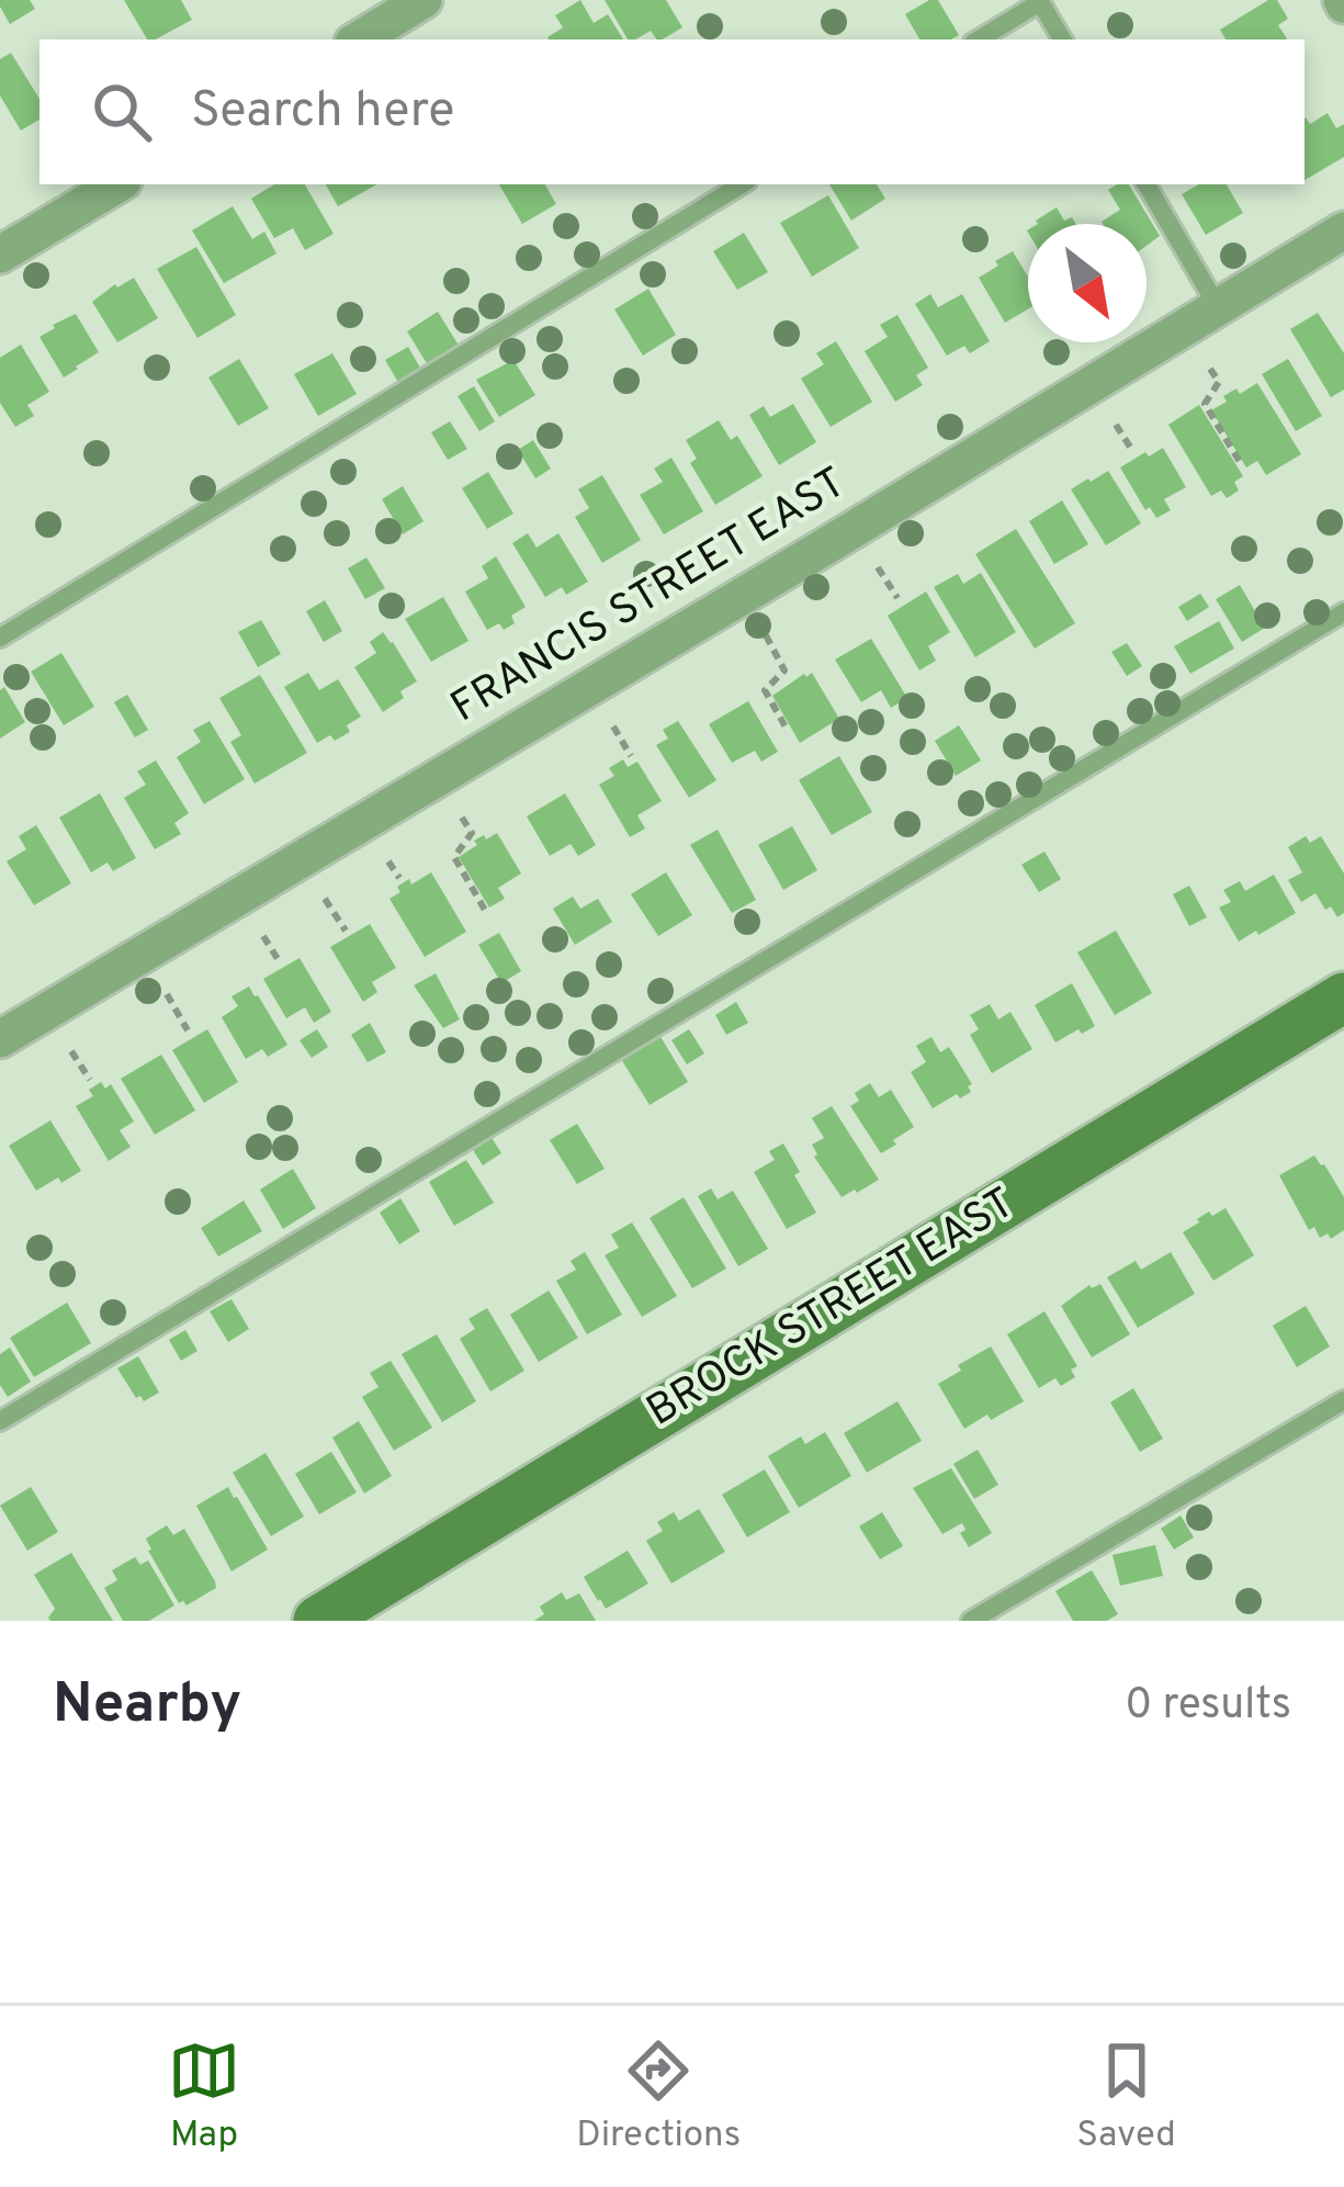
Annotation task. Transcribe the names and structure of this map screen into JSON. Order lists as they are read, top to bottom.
{
  "streets": {
    "street": ["FRANCIS STREET EAST", "BROCK STREET EAST"]
  },
  "north": "bottom right",
  "page": {
    "search": "Search here",
    "heading": ["Nearby", "0 results"],
    "nav": ["Map", "Directions", "Saved"]
  }
}
